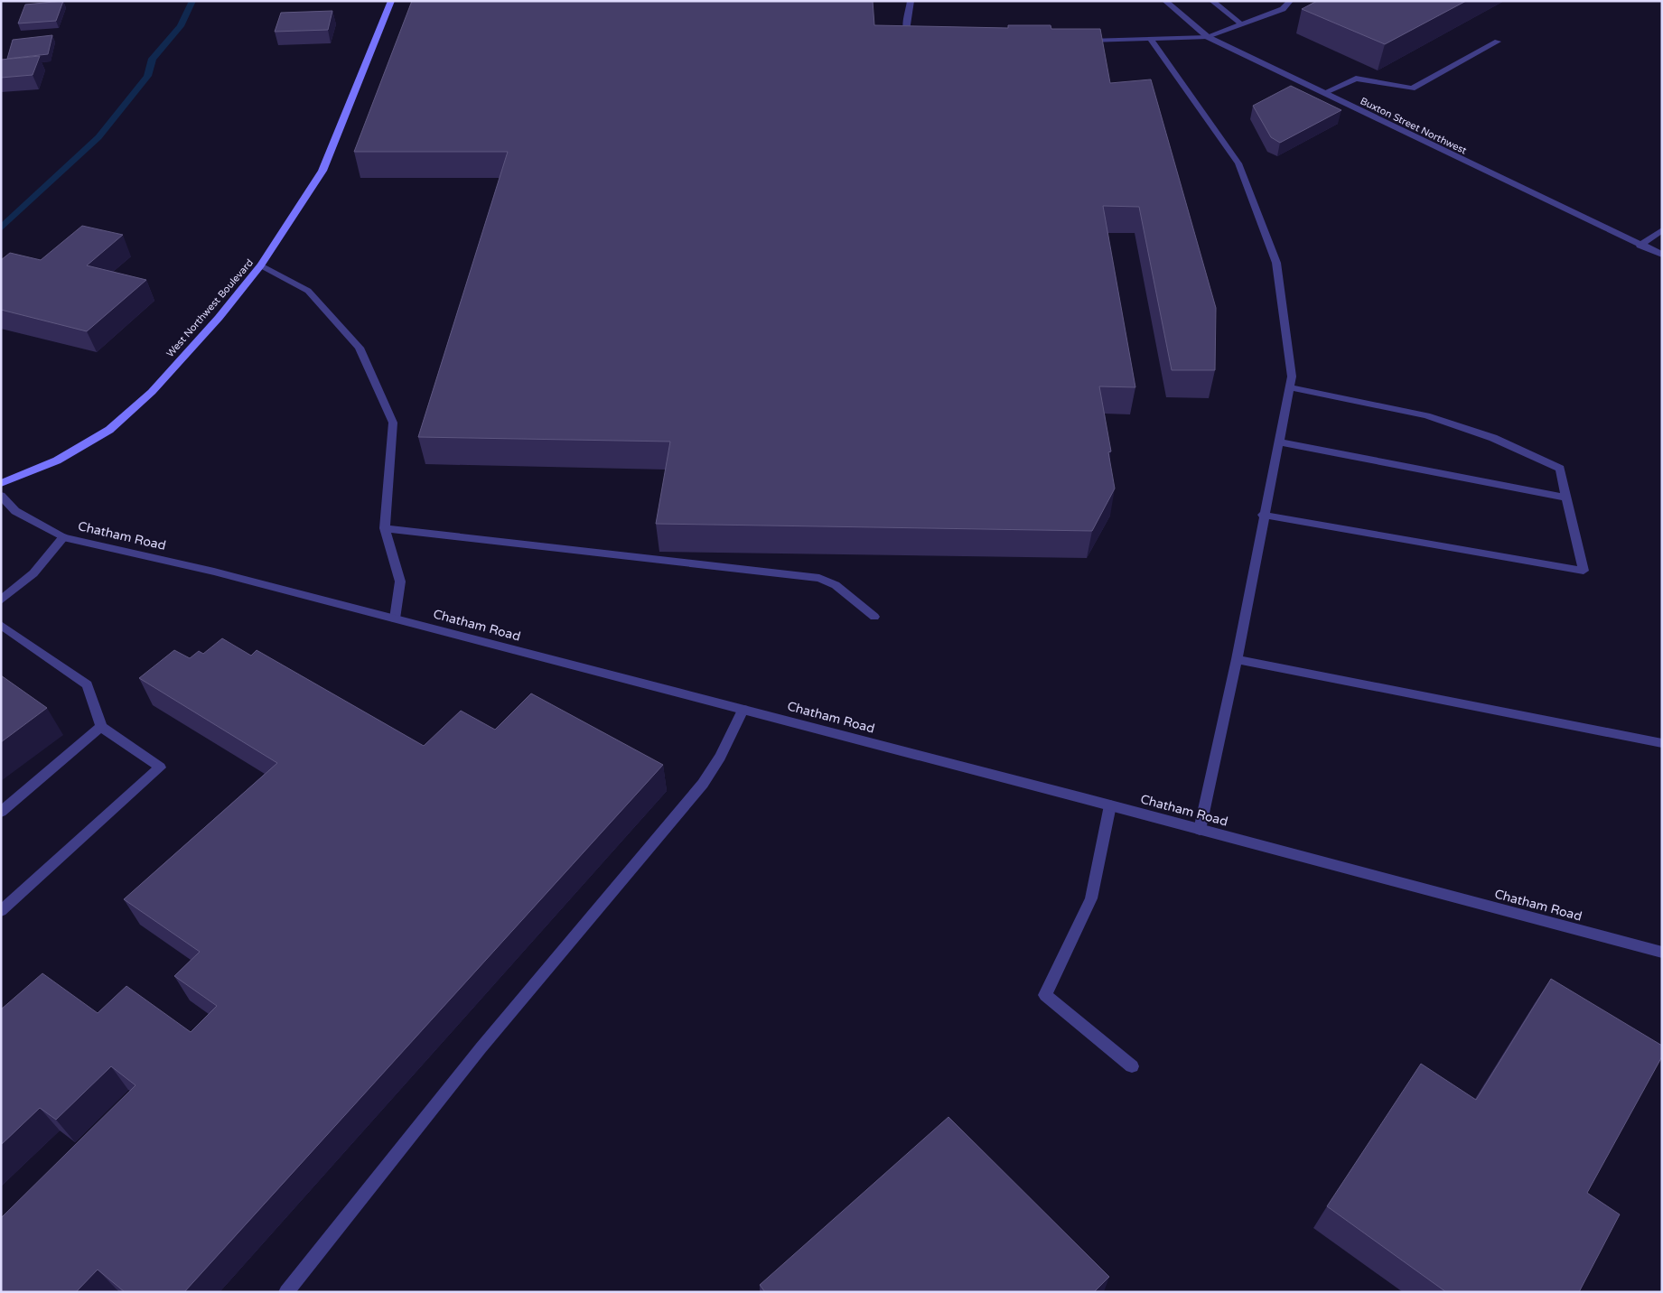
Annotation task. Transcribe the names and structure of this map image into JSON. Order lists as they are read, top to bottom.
{
  "streets": {
    "main road": ["West Northwest Boulevard"],
    "street": ["Buxton Street Northwest", "Chatham Road"]
  }
}
